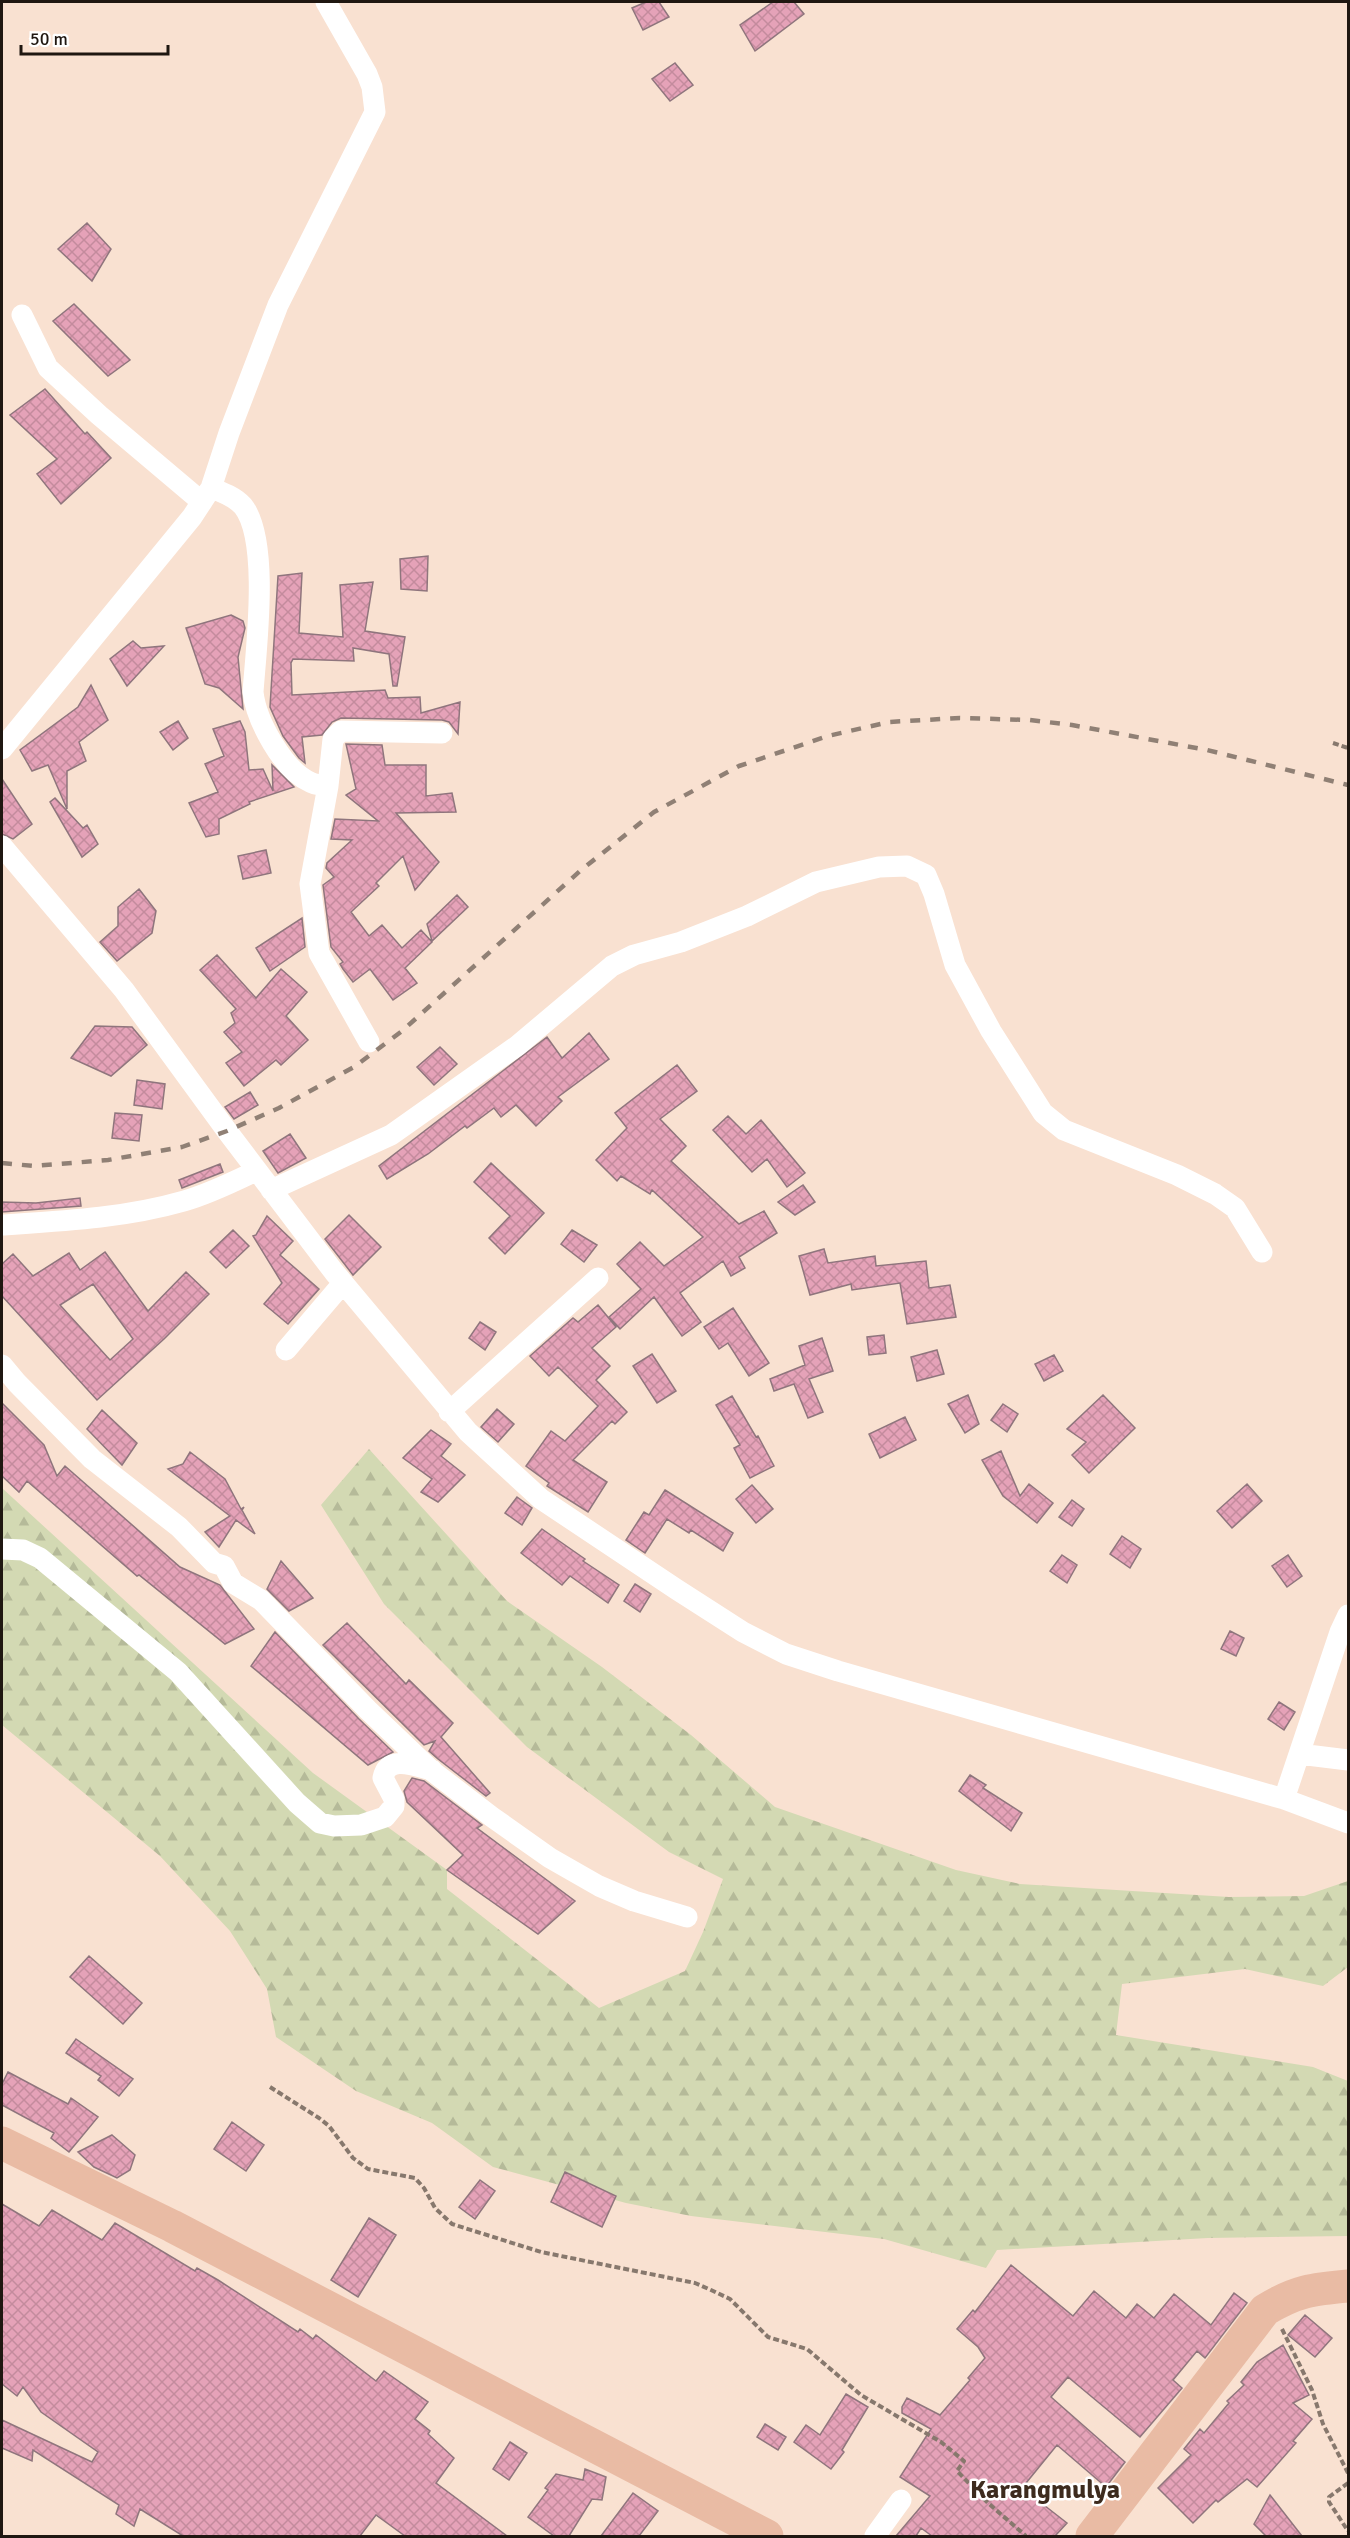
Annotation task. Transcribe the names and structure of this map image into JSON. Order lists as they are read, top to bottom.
{
  "districts": ["Karangmulya"],
  "scale_bar": "50 m"
}
